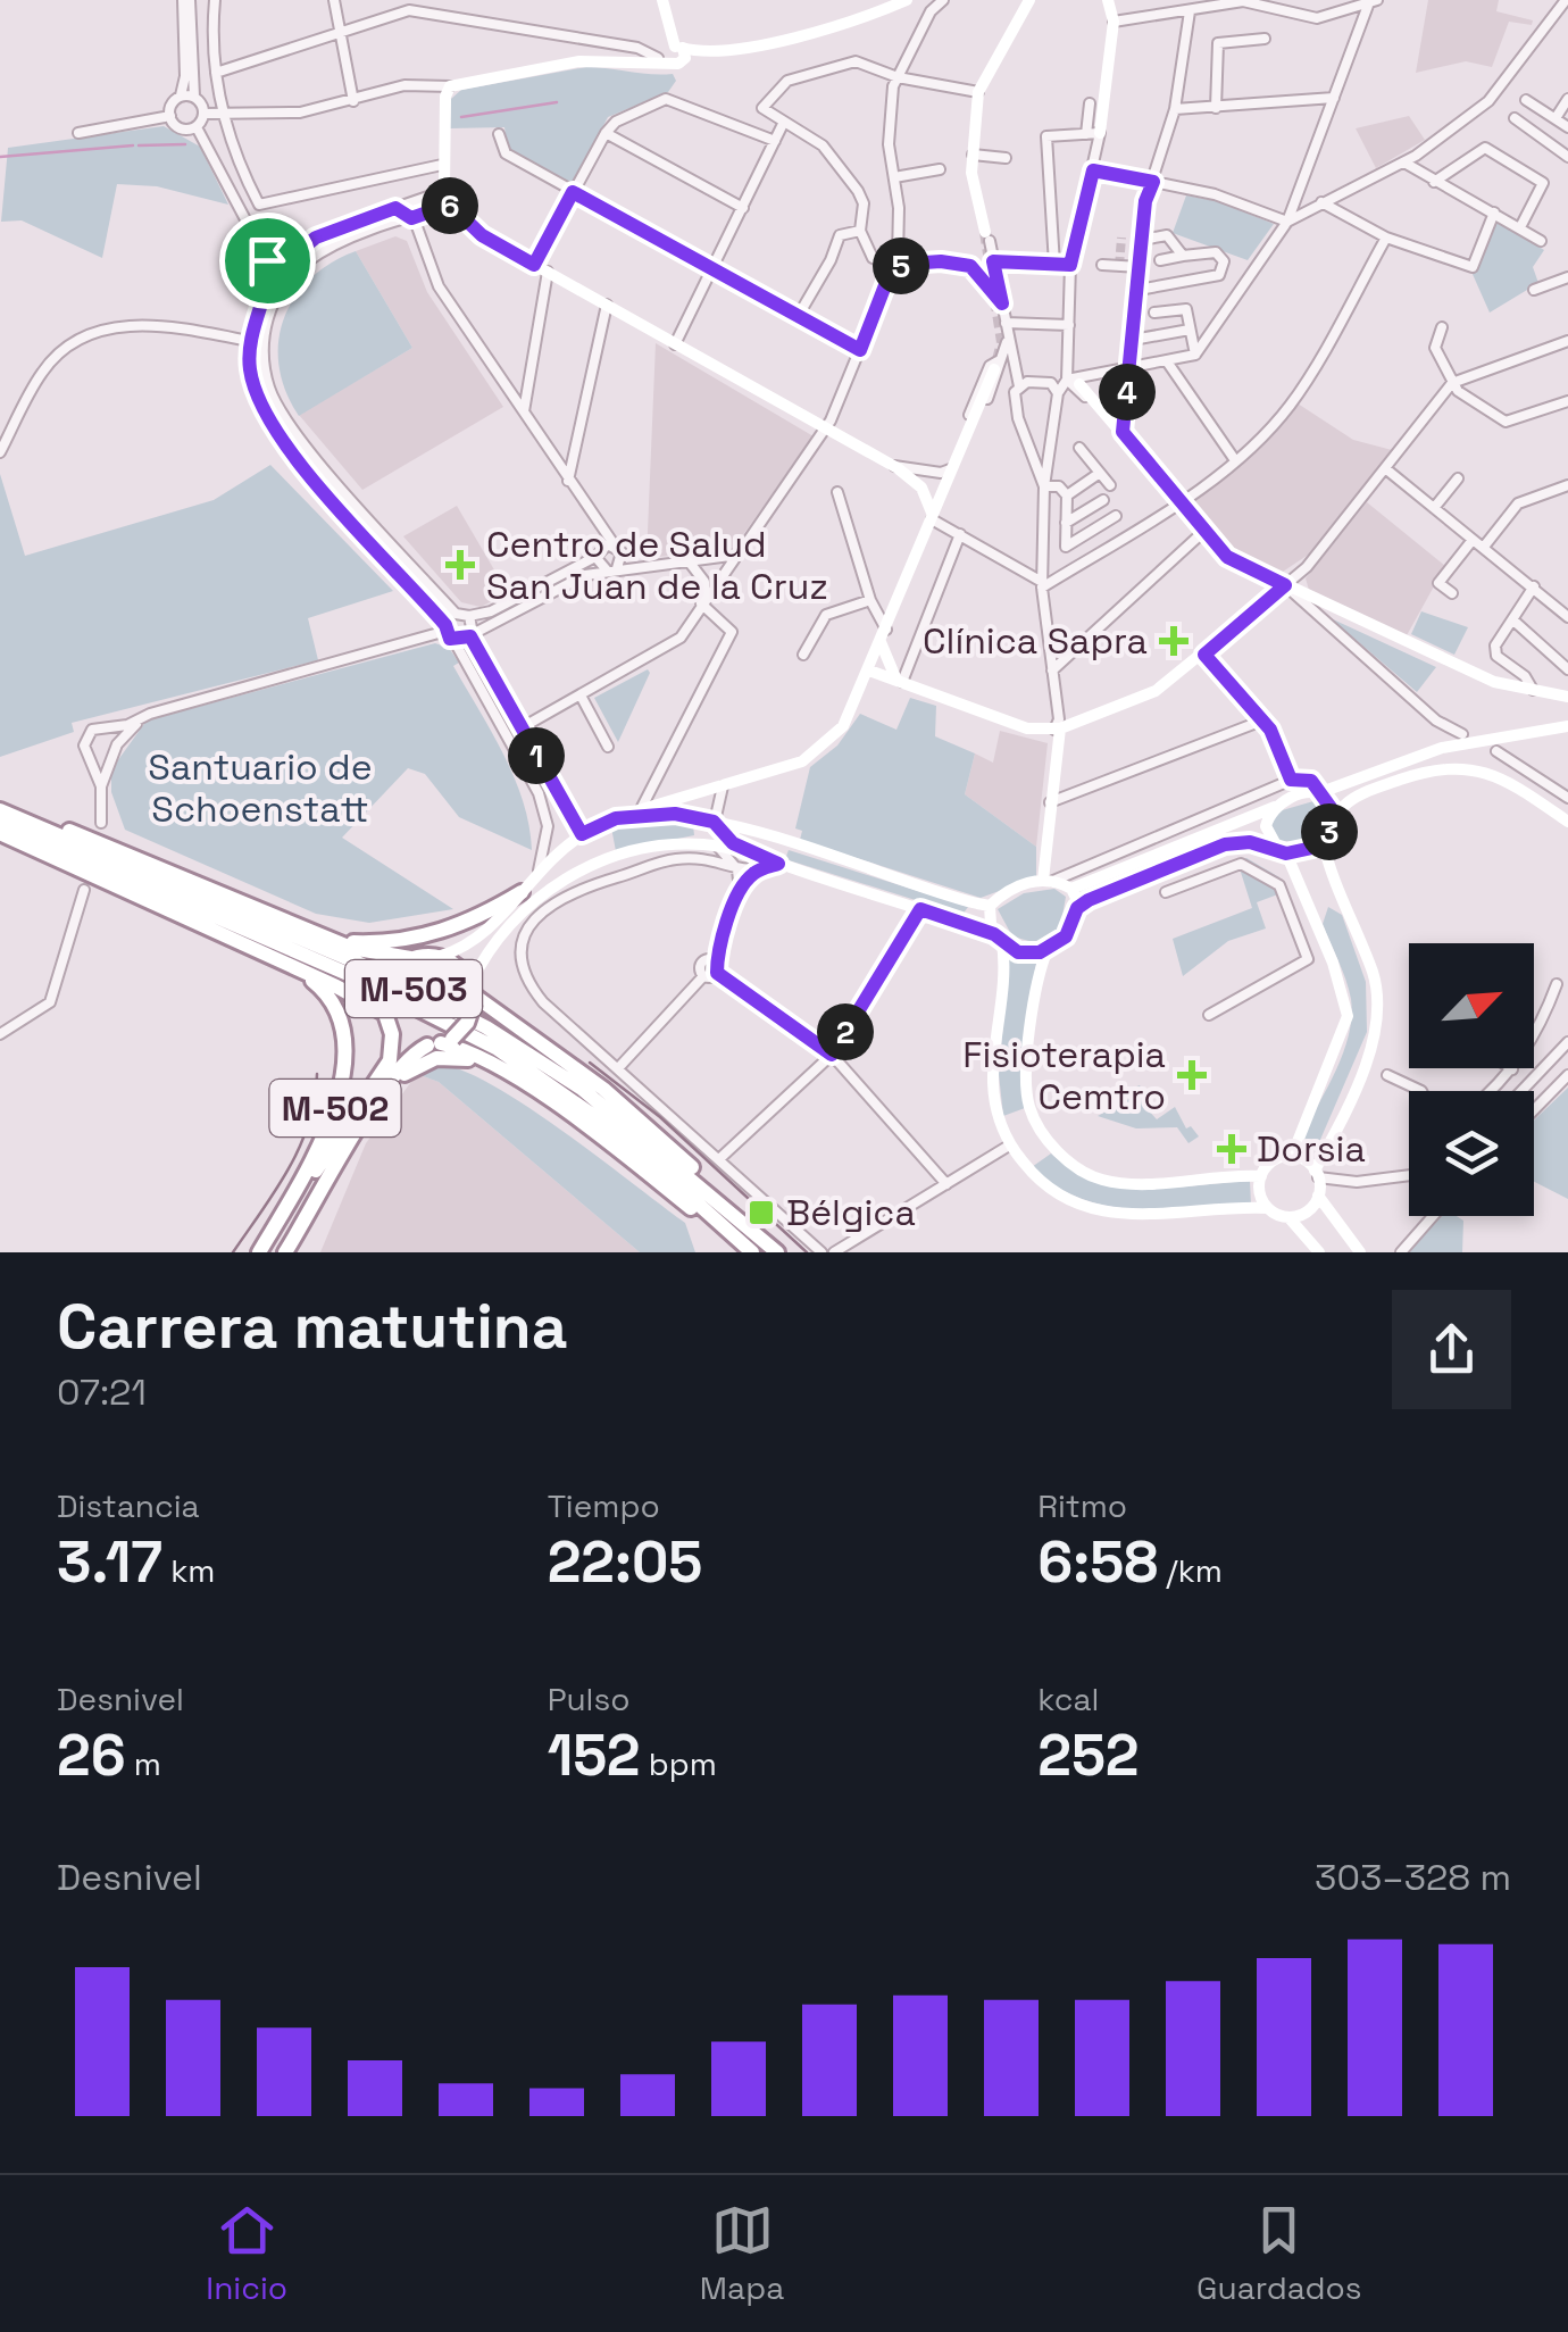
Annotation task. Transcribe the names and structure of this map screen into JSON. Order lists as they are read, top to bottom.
{
  "streets": {
    "highway": ["M-503", "M-502"]
  },
  "crossings": [
    ["M-503", "M-502"]
  ],
  "parks": ["Santuario de Schoenstatt"],
  "places": {
    "health": [
      "Centro de Salud San Juan de la Cruz",
      "Clínica Sapra",
      "Fisioterapia Cemtro",
      "Dorsia"
    ],
    "transit": ["Bélgica"]
  },
  "north": "top right",
  "page": {
    "pins": [
      "6",
      "5",
      "4",
      "1",
      "3",
      "2"
    ],
    "heading": ["Carrera matutina", "07:21"],
    "stats": [
      ["Distancia", "3.17 km"],
      ["Tiempo", "22:05"],
      ["Ritmo", "6:58 /km"],
      ["Desnivel", "26 m"],
      ["Pulso", "152 bpm"],
      ["kcal", "252"]
    ],
    "chart": ["Desnivel", "303–328 m"],
    "tabs": ["Inicio", "Mapa", "Guardados"]
  }
}
